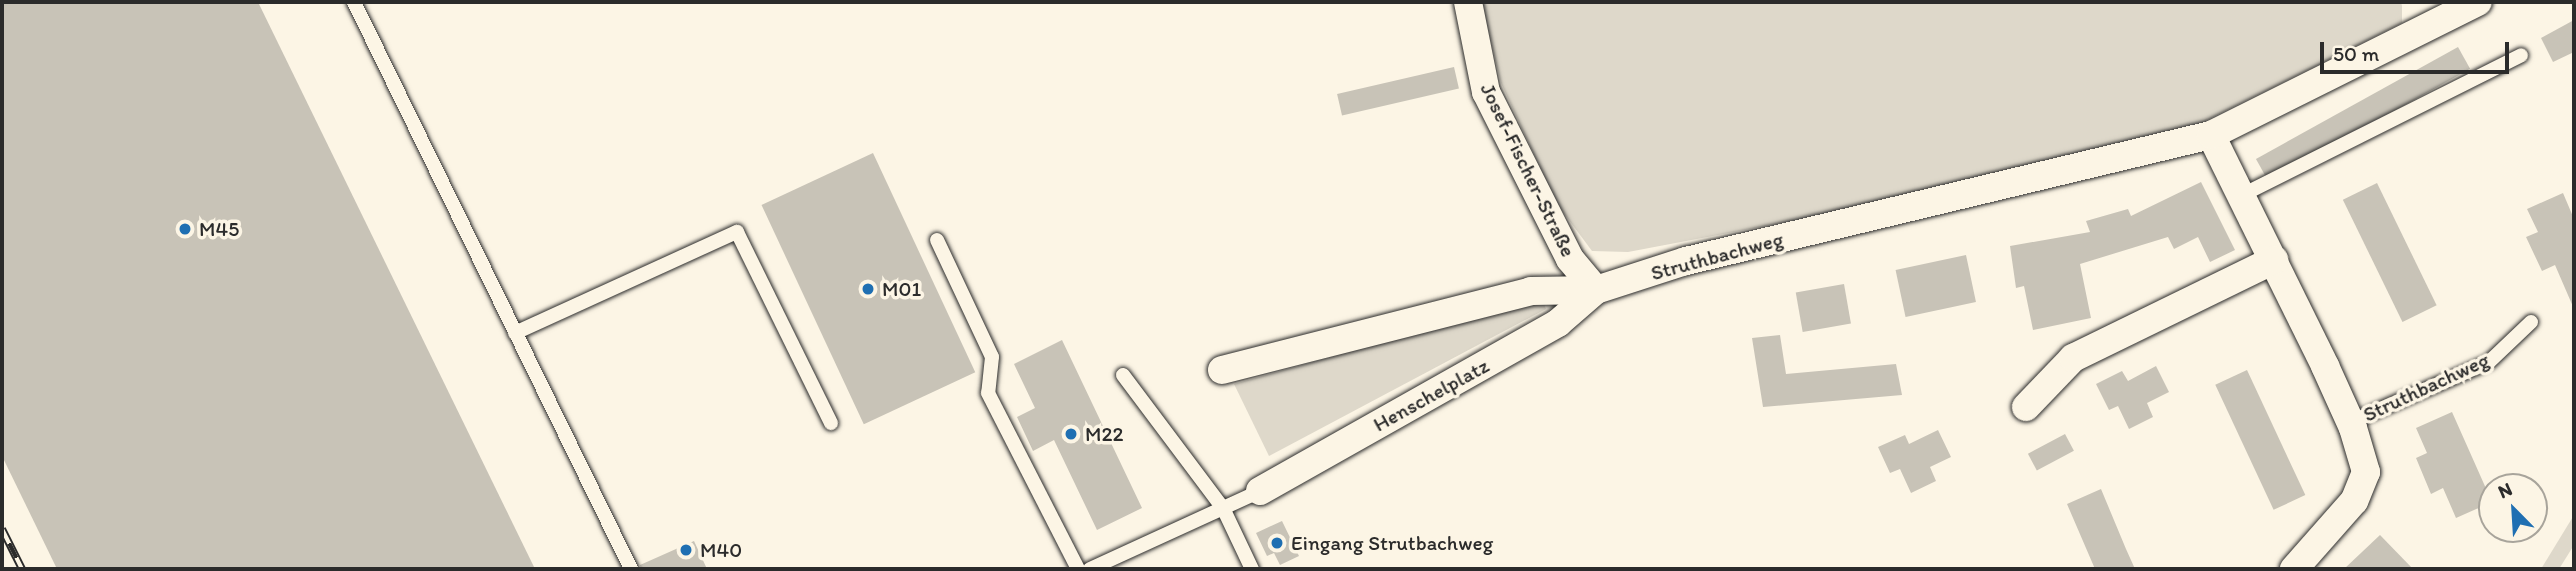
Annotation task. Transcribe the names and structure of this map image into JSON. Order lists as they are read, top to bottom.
{
  "streets": {
    "street": ["Josef-Fischer-Straße", "Struthbachweg", "Henschelplatz"]
  },
  "crossings": [
    ["Josef-Fischer-Straße", "Struthbachweg"],
    ["Josef-Fischer-Straße", "Henschelplatz"],
    ["Struthbachweg", "Henschelplatz"]
  ],
  "places": [
    "M45",
    "M01",
    "M22",
    "Eingang Strutbachweg",
    "M40"
  ],
  "scale_bar": "50 m",
  "north": "top left"
}
